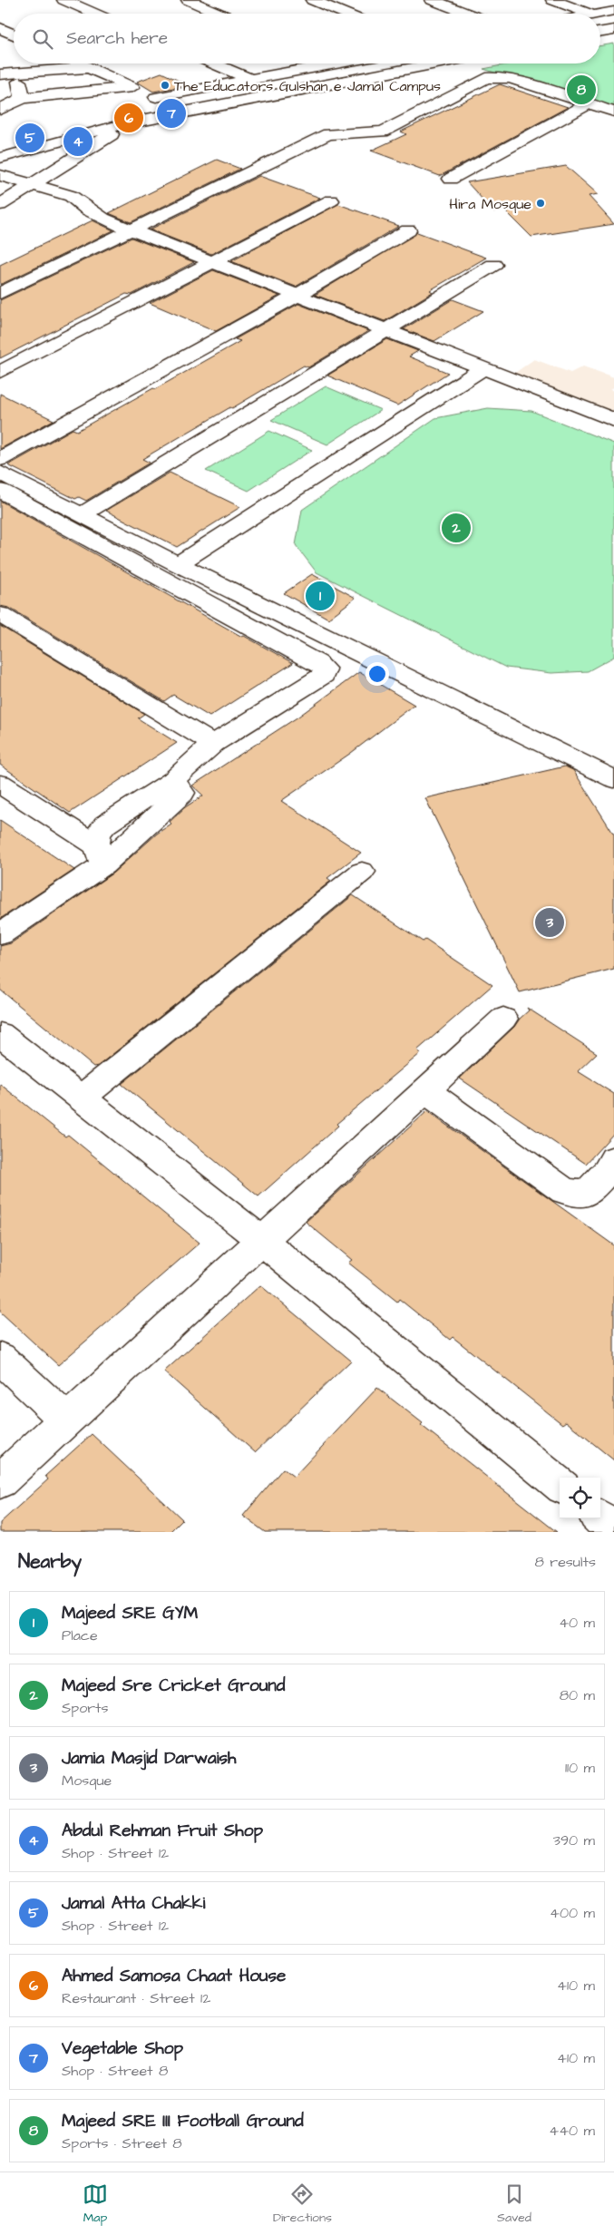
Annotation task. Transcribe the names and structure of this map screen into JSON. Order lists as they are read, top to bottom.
{
  "places": ["The Educators Gulshan e Jamal Campus", "Hira Mosque"],
  "page": {
    "search": "Search here",
    "pins": [
      "8",
      "7",
      "6",
      "5",
      "4",
      "2",
      "1",
      "3"
    ],
    "heading": ["Nearby", "8 results"],
    "list": [
      {
        "mark": "1",
        "name": "Majeed SRE GYM",
        "note": "Place",
        "value": "40 m"
      },
      {
        "mark": "2",
        "name": "Majeed Sre Cricket Ground",
        "note": "Sports",
        "value": "80 m"
      },
      {
        "mark": "3",
        "name": "Jamia Masjid Darwaish",
        "note": "Mosque",
        "value": "110 m"
      },
      {
        "mark": "4",
        "name": "Abdul Rehman Fruit Shop",
        "note": "Shop · Street 12",
        "value": "390 m"
      },
      {
        "mark": "5",
        "name": "Jamal Atta Chakki",
        "note": "Shop · Street 12",
        "value": "400 m"
      },
      {
        "mark": "6",
        "name": "Ahmed Samosa Chaat House",
        "note": "Restaurant · Street 12",
        "value": "410 m"
      },
      {
        "mark": "7",
        "name": "Vegetable Shop",
        "note": "Shop · Street 8",
        "value": "410 m"
      },
      {
        "mark": "8",
        "name": "Majeed SRE III Football Ground",
        "note": "Sports · Street 8",
        "value": "440 m"
      }
    ],
    "nav": ["Map", "Directions", "Saved"]
  }
}
